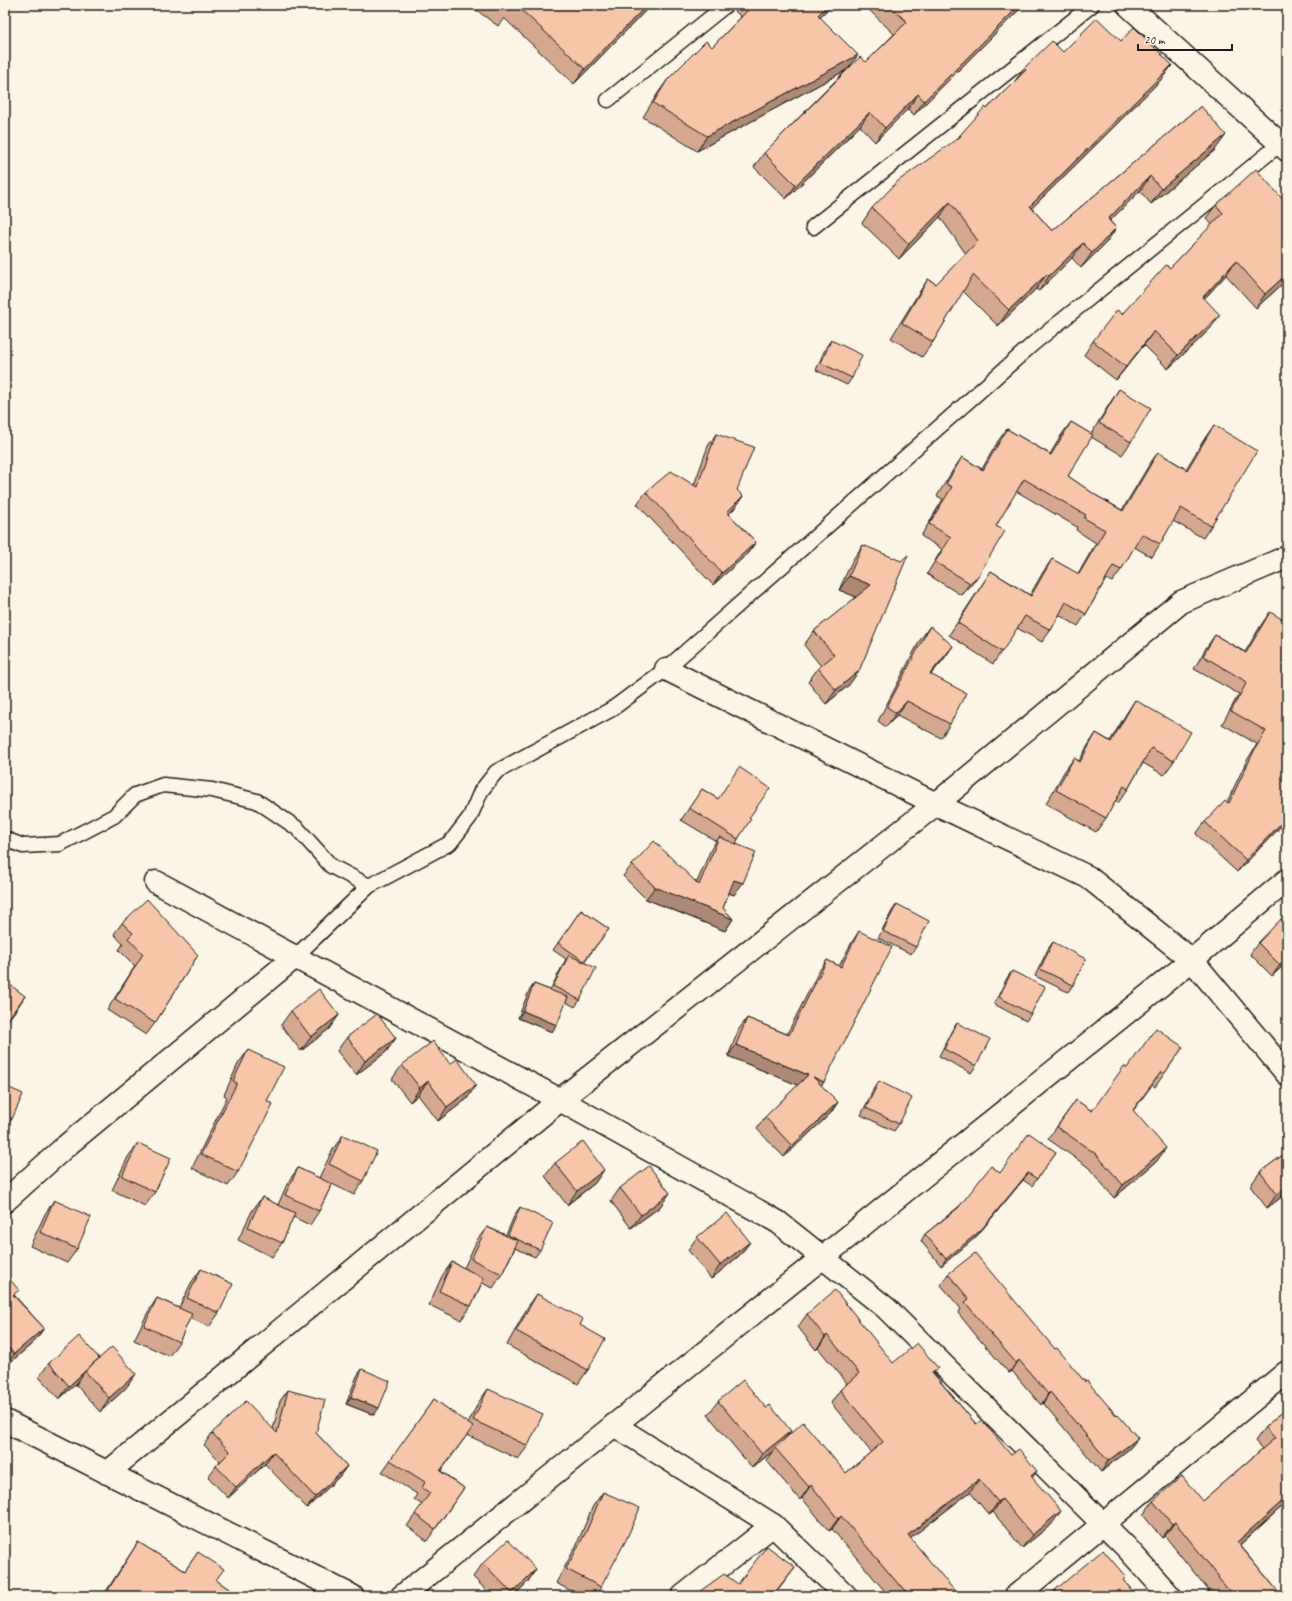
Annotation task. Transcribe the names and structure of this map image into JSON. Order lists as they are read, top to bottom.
{
  "scale_bar": "20 m"
}
